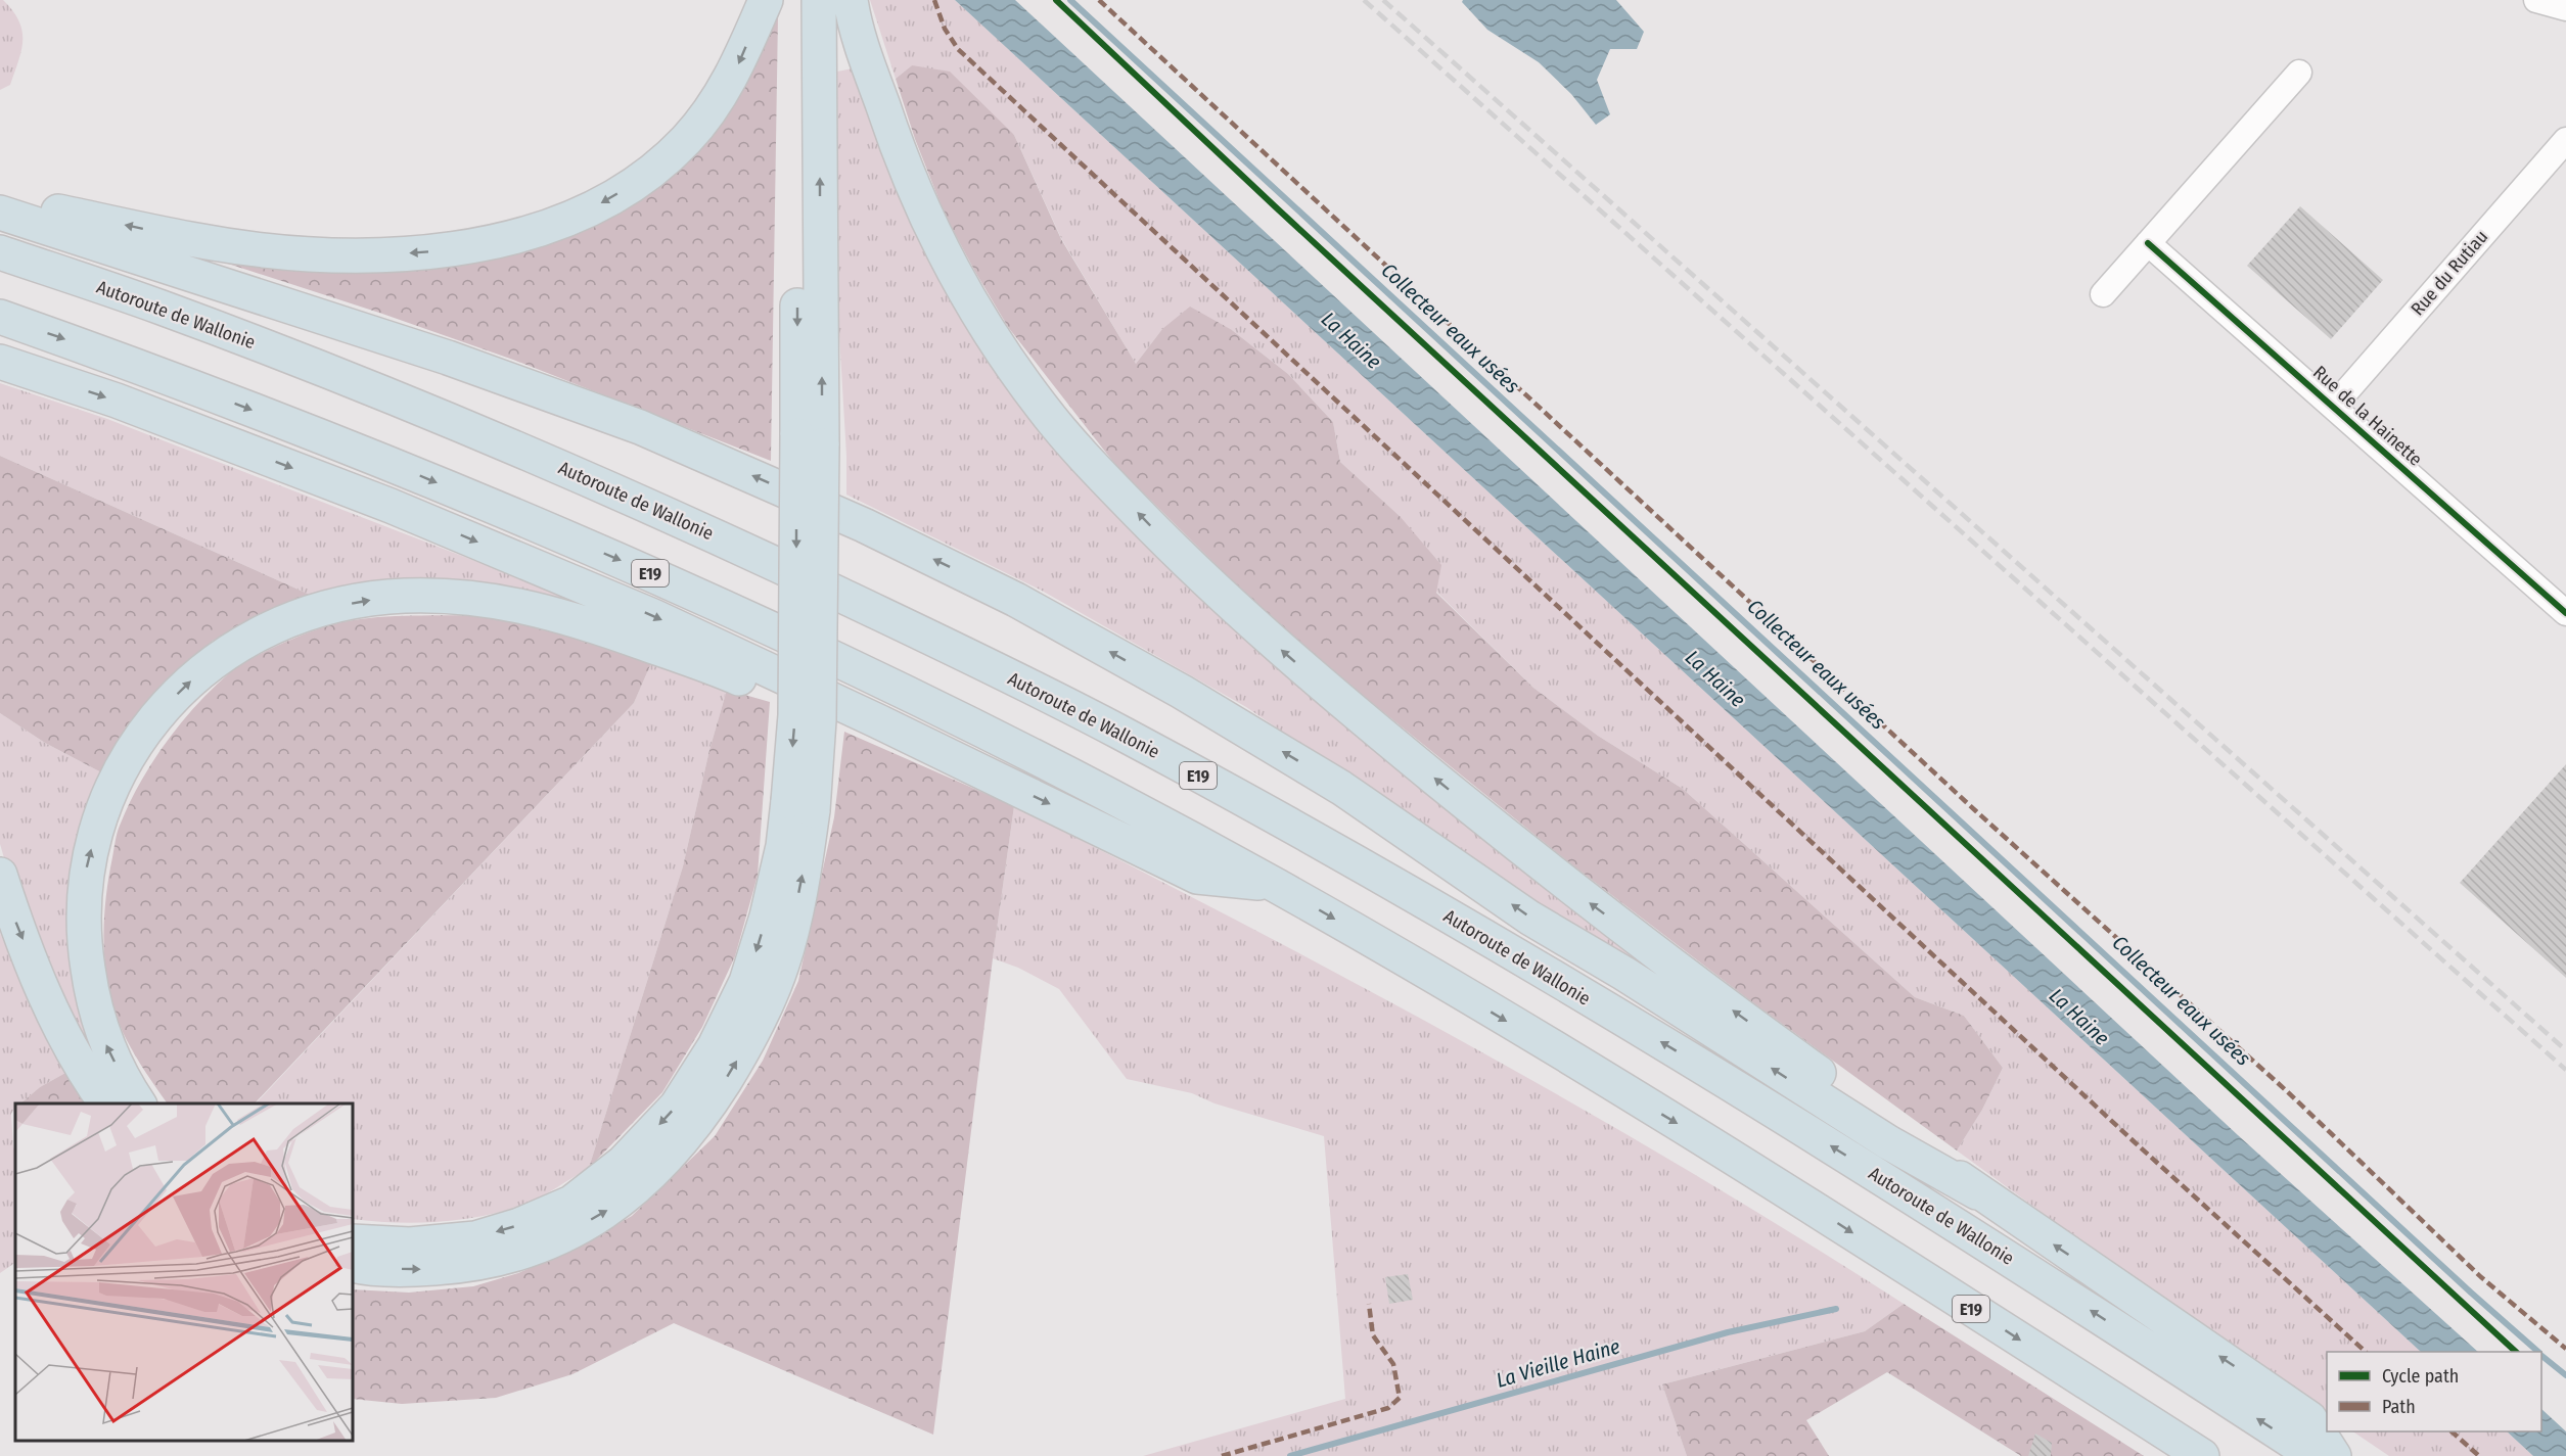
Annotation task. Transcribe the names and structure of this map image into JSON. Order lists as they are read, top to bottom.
{
  "streets": {
    "highway": ["Autoroute de Wallonie", "E19"],
    "street": ["Rue du Rutiau", "Rue de la Hainette"]
  },
  "crossings": [
    ["Rue du Rutiau", "Rue de la Hainette"]
  ],
  "water": ["Collecteur eaux usées", "La Haine", "La Vieille Haine"],
  "legend": ["Cycle path", "Path"]
}
